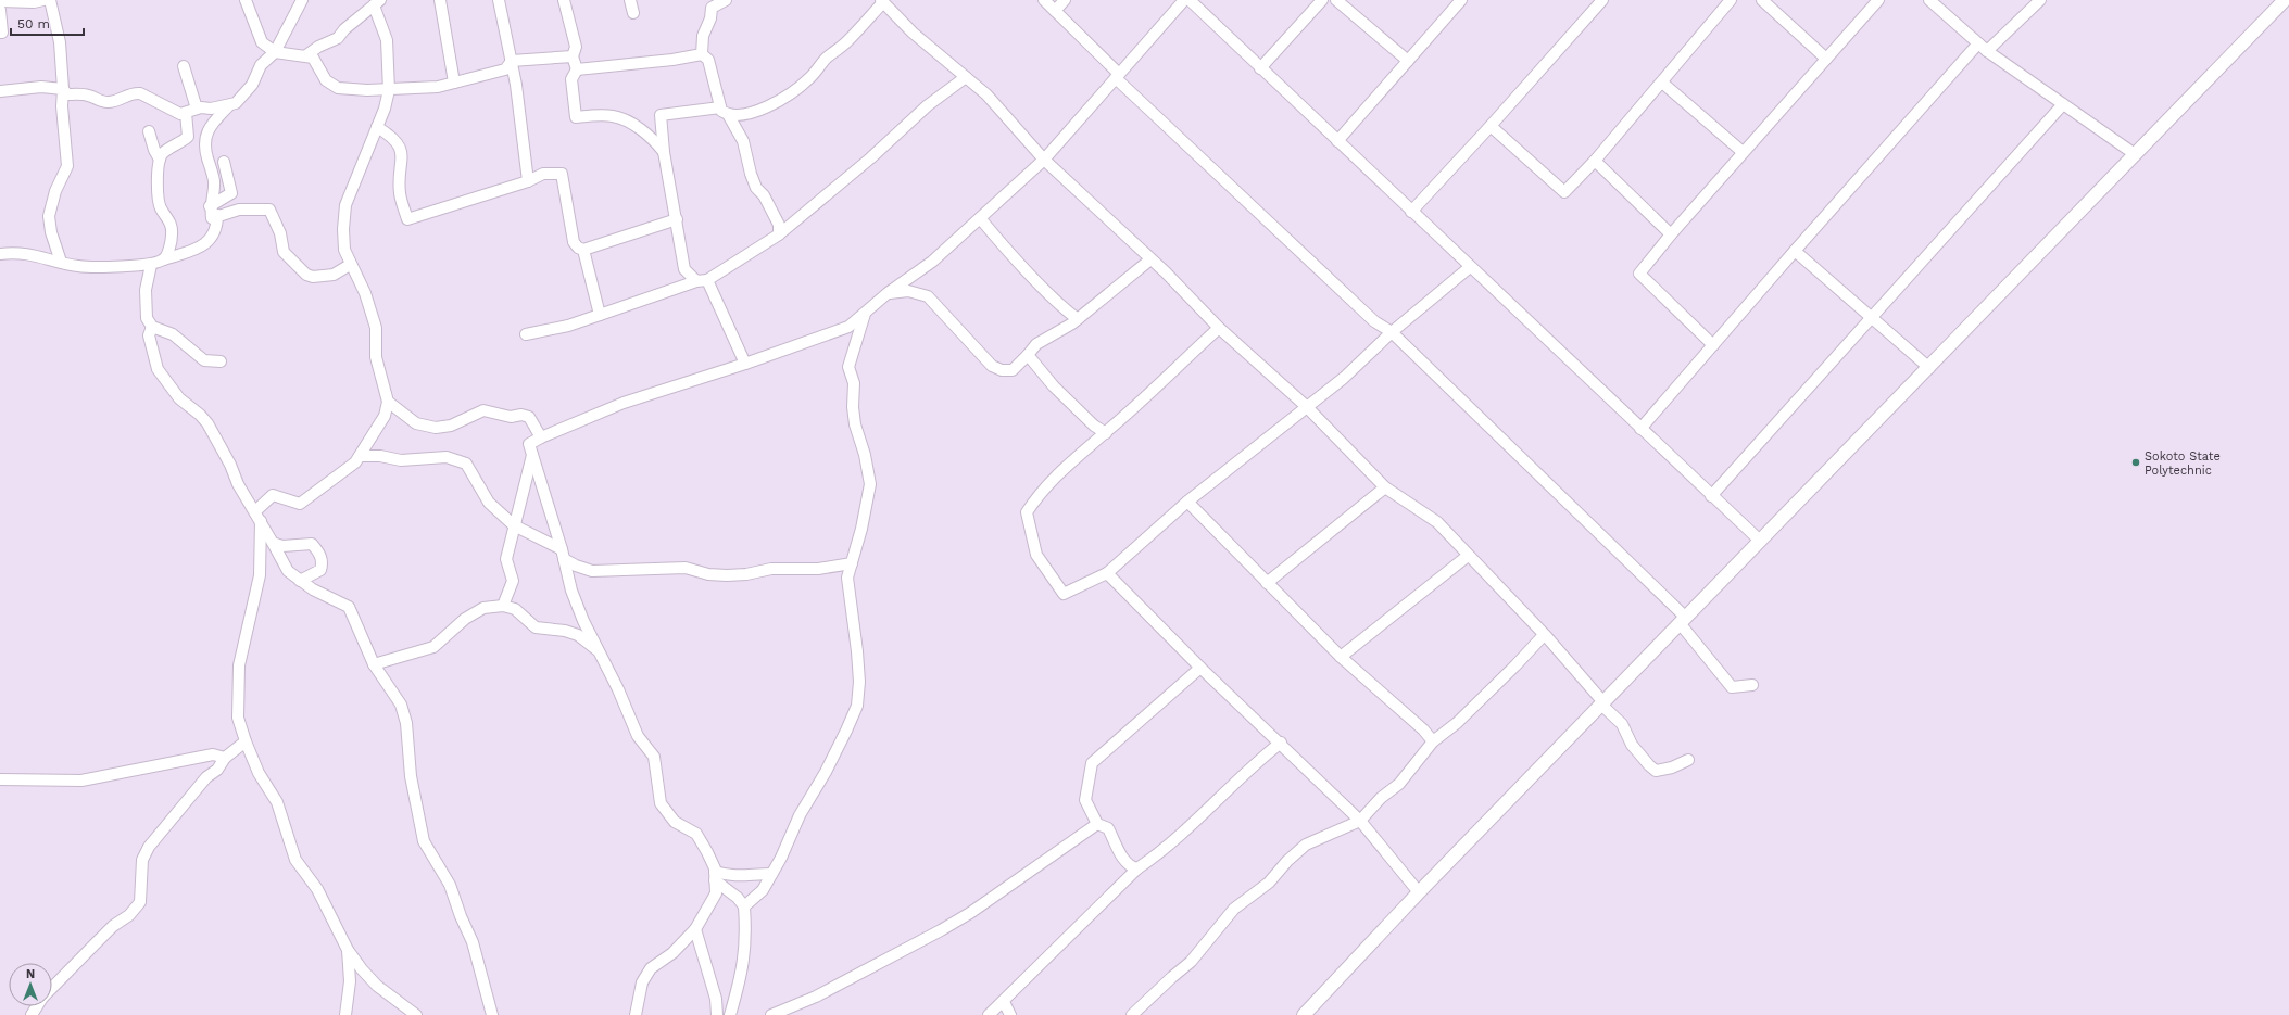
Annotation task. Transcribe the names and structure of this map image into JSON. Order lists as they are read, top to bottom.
{
  "places": ["Sokoto State Polytechnic"],
  "scale_bar": "50 m",
  "north": "top"
}
